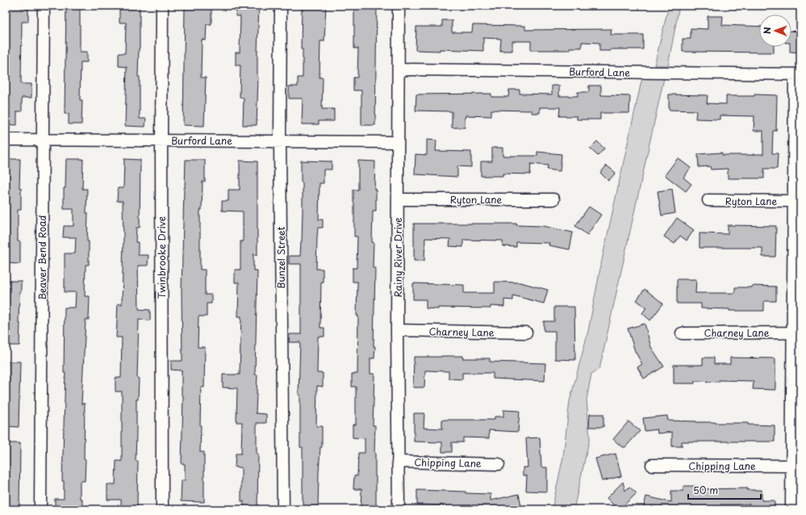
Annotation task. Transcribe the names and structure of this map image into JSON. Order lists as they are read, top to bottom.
{
  "streets": {
    "street": [
      "Burford Lane",
      "Ryton Lane",
      "Beaver Bend Road",
      "Twinbrooke Drive",
      "Bunzel Street",
      "Rainy River Drive",
      "Charney Lane",
      "Chipping Lane"
    ]
  },
  "crossings": [
    ["Burford Lane", "Beaver Bend Road"],
    ["Burford Lane", "Twinbrooke Drive"],
    ["Burford Lane", "Bunzel Street"],
    ["Burford Lane", "Rainy River Drive"],
    ["Ryton Lane", "Rainy River Drive"],
    ["Rainy River Drive", "Charney Lane"],
    ["Rainy River Drive", "Chipping Lane"]
  ],
  "scale_bar": "50 m",
  "north": "left"
}
